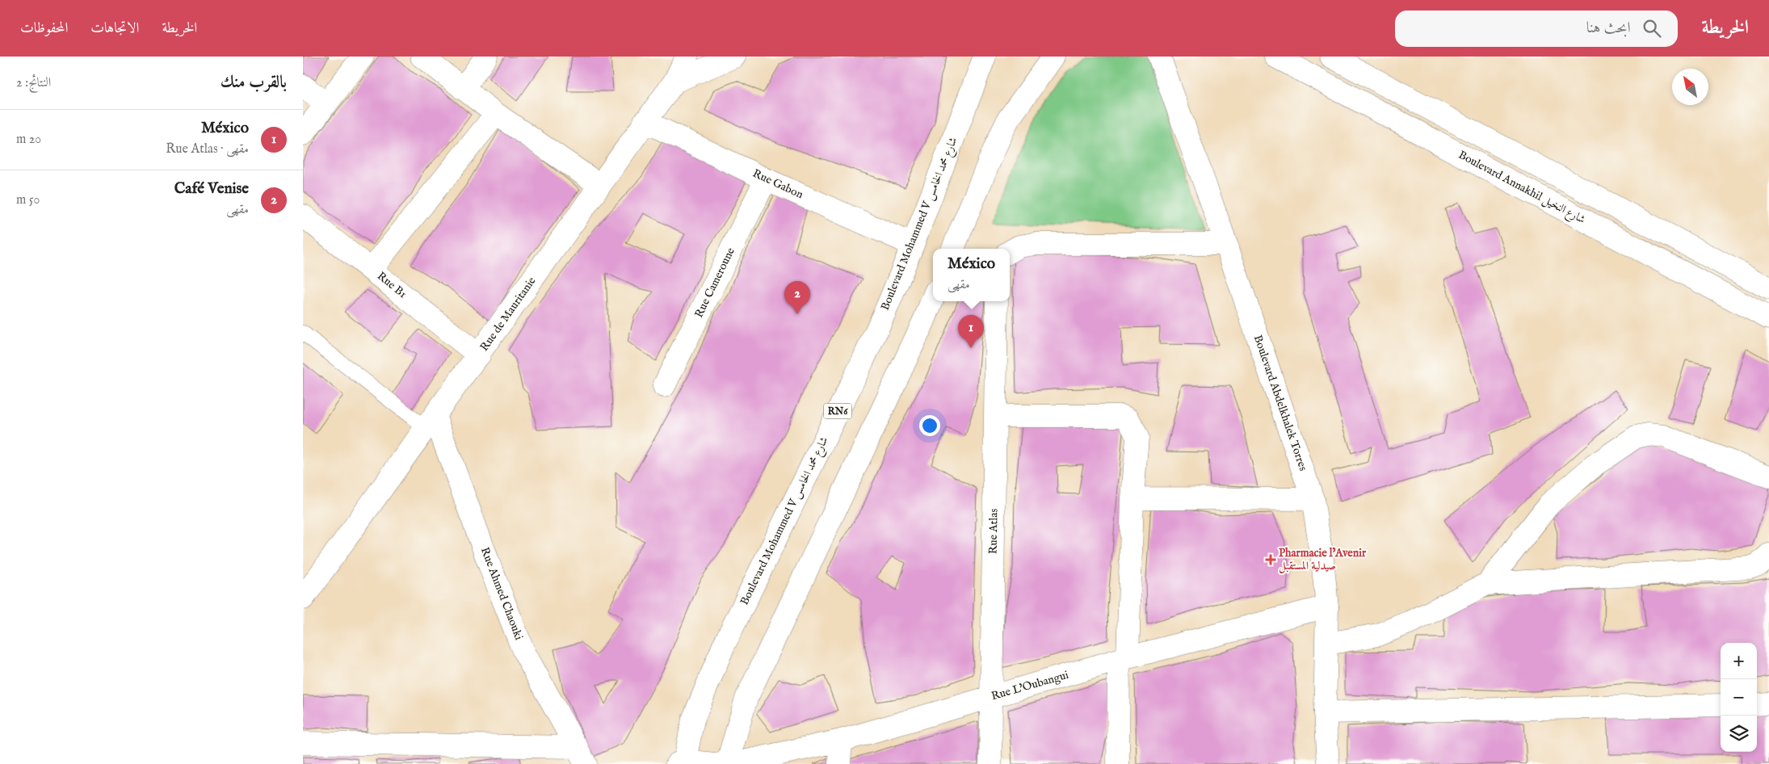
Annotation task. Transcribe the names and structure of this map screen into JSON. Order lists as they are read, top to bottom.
{
  "streets": {
    "street": [
      "Rue Gabon",
      "Boulevard Annakhil شارع النخيل",
      "Boulevard Mohammed V شارع محمد الخامس",
      "Rue Cameroune",
      "Rue B1",
      "Rue de Mauritanie",
      "Boulevard Abdelkhalek Torres",
      "RN6",
      "Rue Atlas",
      "Rue Ahmed Chaouki",
      "Rue L'Oubangui"
    ]
  },
  "crossings": [
    ["Rue Gabon", "Boulevard Mohammed V شارع محمد الخامس"],
    ["Rue Gabon", "Rue Cameroune"],
    ["Rue Gabon", "Rue de Mauritanie"],
    ["Rue B1", "Rue de Mauritanie"],
    ["Rue de Mauritanie", "Rue Ahmed Chaouki"],
    ["Boulevard Abdelkhalek Torres", "Rue L'Oubangui"],
    ["Rue Atlas", "Rue L'Oubangui"]
  ],
  "places": {
    "health": ["Pharmacie l’Avenir صيدلية المستقبل"]
  },
  "north": "top left",
  "page": {
    "header": "الخريطة",
    "search": "ابحث هنا",
    "nav": ["الخريطة", "الاتجاهات", "المحفوظات"],
    "heading": ["بالقرب منك", "النتائج: 2"],
    "list": [
      {
        "mark": "1",
        "name": "México",
        "note": "مقهى · Rue Atlas",
        "value": "20 m"
      },
      {
        "mark": "2",
        "name": "Café Venise",
        "note": "مقهى",
        "value": "50 m"
      }
    ],
    "popup": ["México", "مقهى"],
    "pins": ["2", "1"],
    "map_buttons": ["+", "−"]
  }
}
